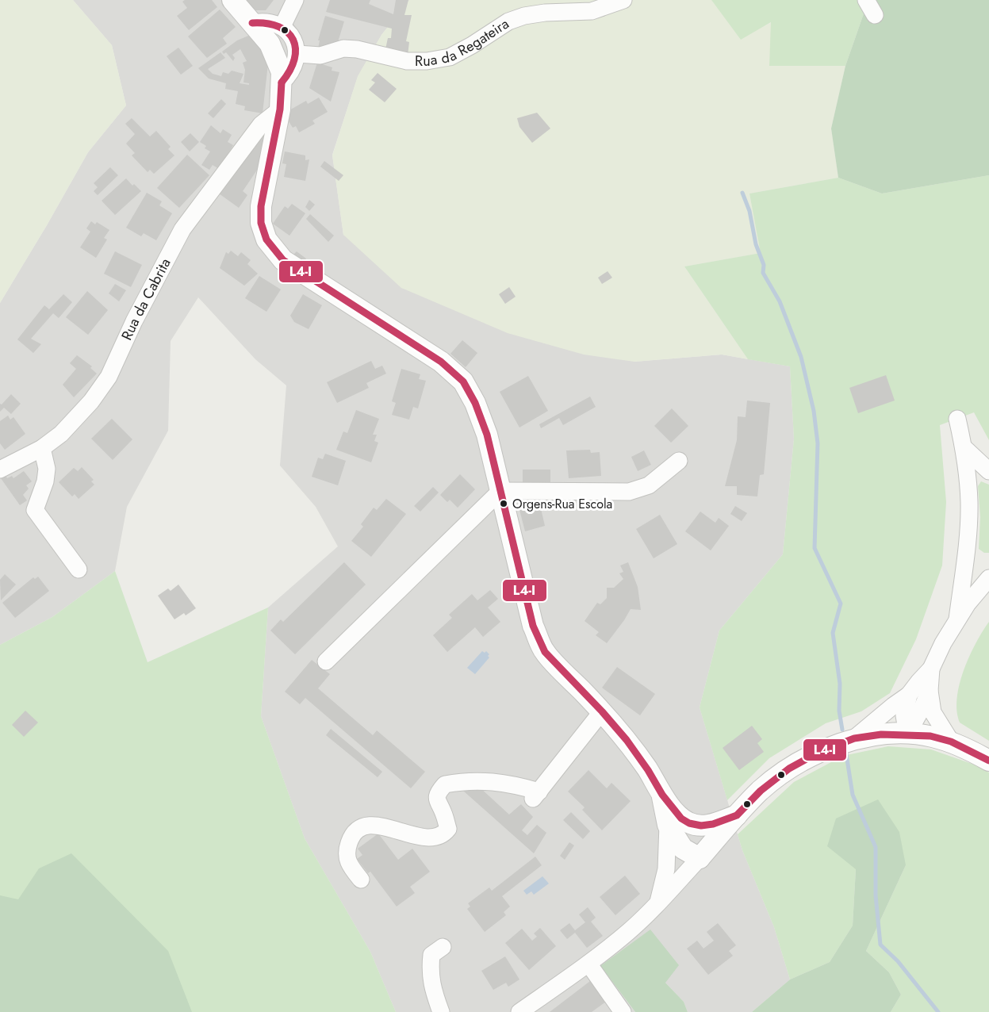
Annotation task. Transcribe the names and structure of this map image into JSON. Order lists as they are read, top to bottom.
{
  "streets": {
    "street": ["Rua da Regateira", "Rua da Cabrita"]
  },
  "places": ["Orgens-Rua Escola"],
  "lines": ["transit line L4-I"]
}
